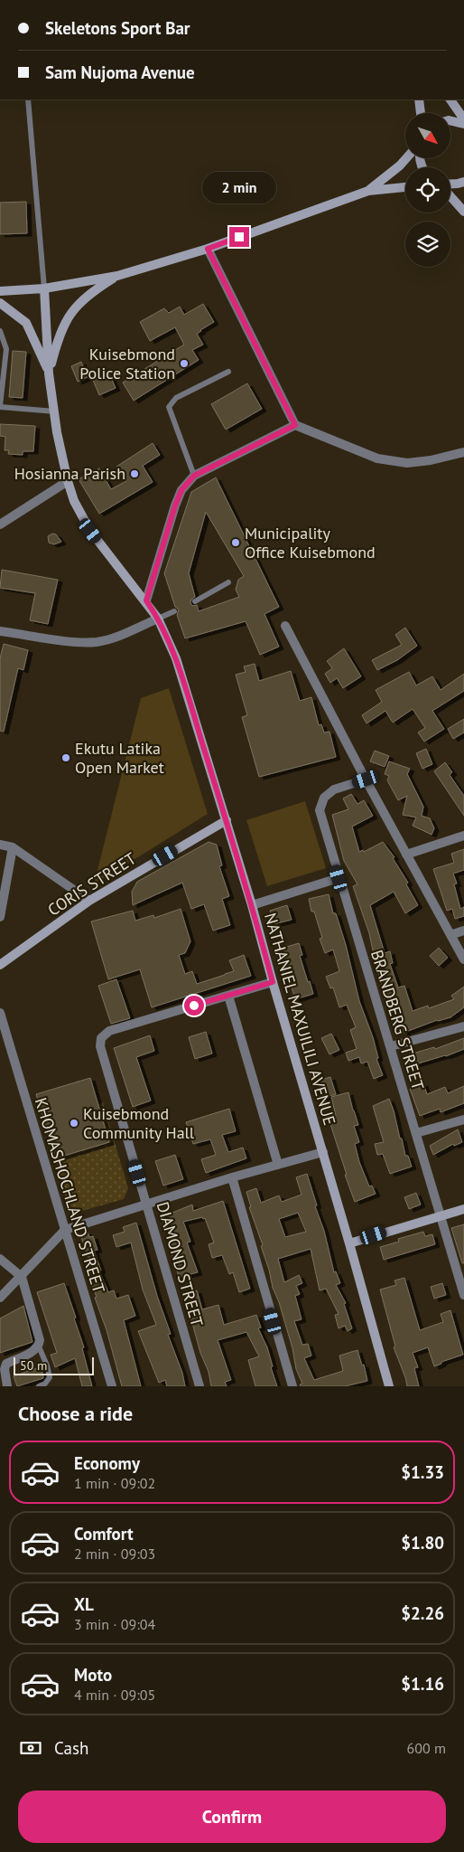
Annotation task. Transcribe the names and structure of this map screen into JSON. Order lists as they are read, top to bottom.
{
  "streets": {
    "street": [
      "CORIS STREET",
      "NATHANIEL MAXUILILI AVENUE",
      "BRANDBERG STREET",
      "KHOMASHOCHLAND STREET",
      "DIAMOND STREET"
    ]
  },
  "crossings": [
    ["CORIS STREET", "NATHANIEL MAXUILILI AVENUE"],
    ["NATHANIEL MAXUILILI AVENUE", "DIAMOND STREET"]
  ],
  "places": [
    "Kuisebmond Police Station",
    "Hosianna Parish",
    "Municipality Office Kuisebmond",
    "Ekutu Latika Open Market",
    "Kuisebmond Community Hall"
  ],
  "scale_bar": "50 m",
  "north": "bottom right",
  "page": {
    "banner": ["Skeletons Sport Bar", "Sam Nujoma Avenue"],
    "bubble": "2 min",
    "scale": "50 m",
    "heading": "Choose a ride",
    "list": [
      {
        "name": "Economy",
        "note": "1 min · 09:02",
        "value": "$1.33"
      },
      {
        "name": "Comfort",
        "note": "2 min · 09:03",
        "value": "$1.80"
      },
      {
        "name": "XL",
        "note": "3 min · 09:04",
        "value": "$2.26"
      },
      {
        "name": "Moto",
        "note": "4 min · 09:05",
        "value": "$1.16"
      }
    ],
    "pay": ["Cash", "600 m"],
    "buttons": "Confirm"
  }
}
